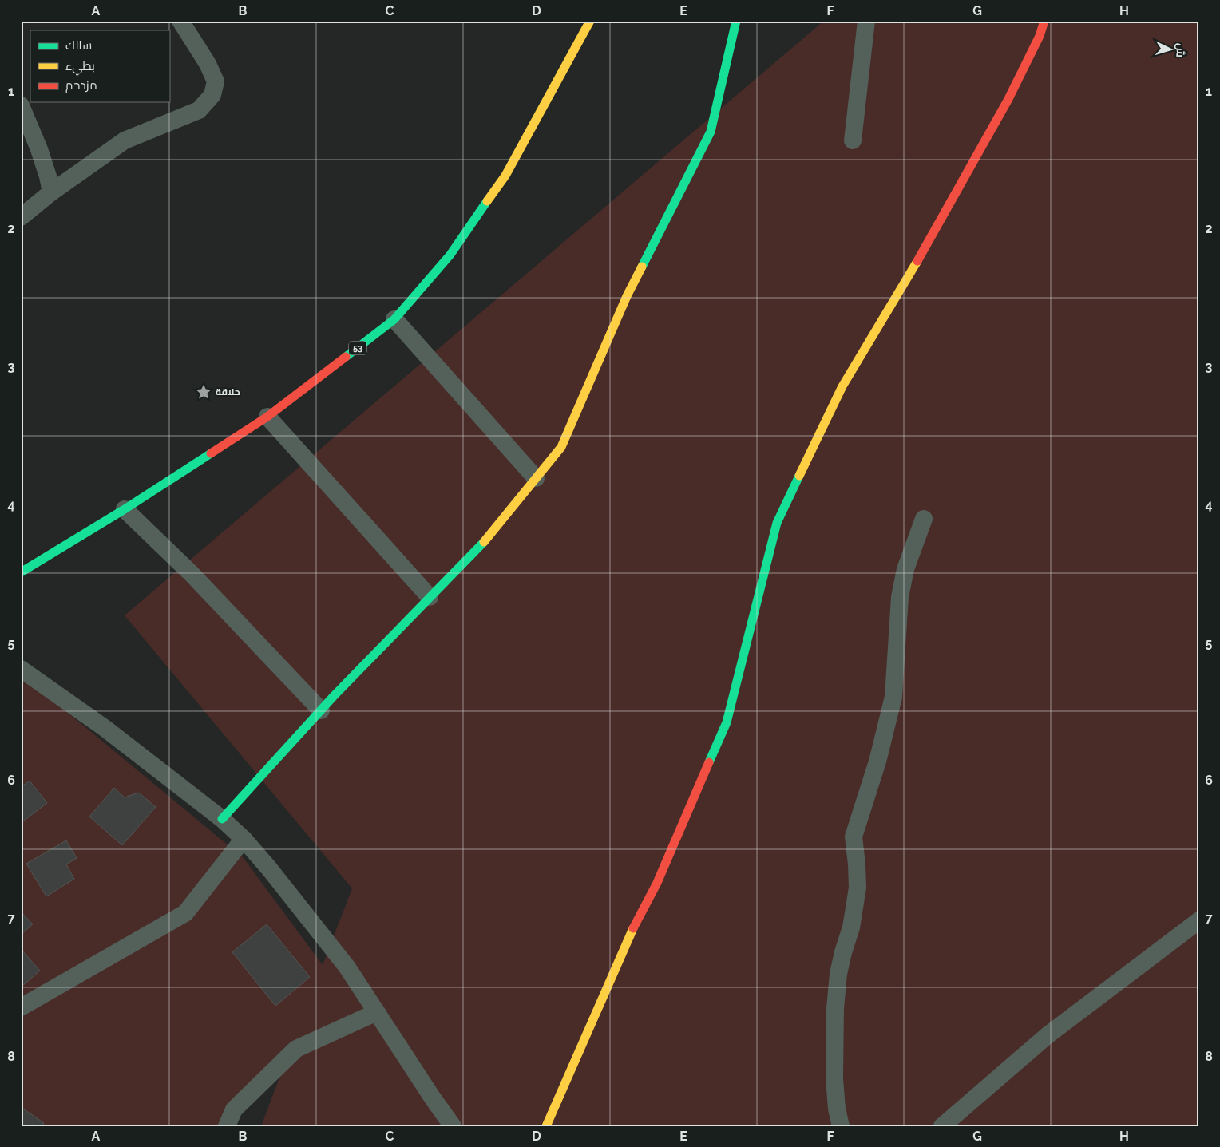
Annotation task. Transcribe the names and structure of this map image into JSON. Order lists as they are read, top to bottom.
{
  "streets": {
    "street": ["53"]
  },
  "places": {
    "place": ["حلاقة"]
  },
  "legend": ["سالك", "بطيء", "مزدحم"],
  "north": "right",
  "grid": {
    "columns": [
      "A",
      "B",
      "C",
      "D",
      "E",
      "F",
      "G",
      "H"
    ],
    "rows": [
      "1",
      "2",
      "3",
      "4",
      "5",
      "6",
      "7",
      "8"
    ]
  }
}
